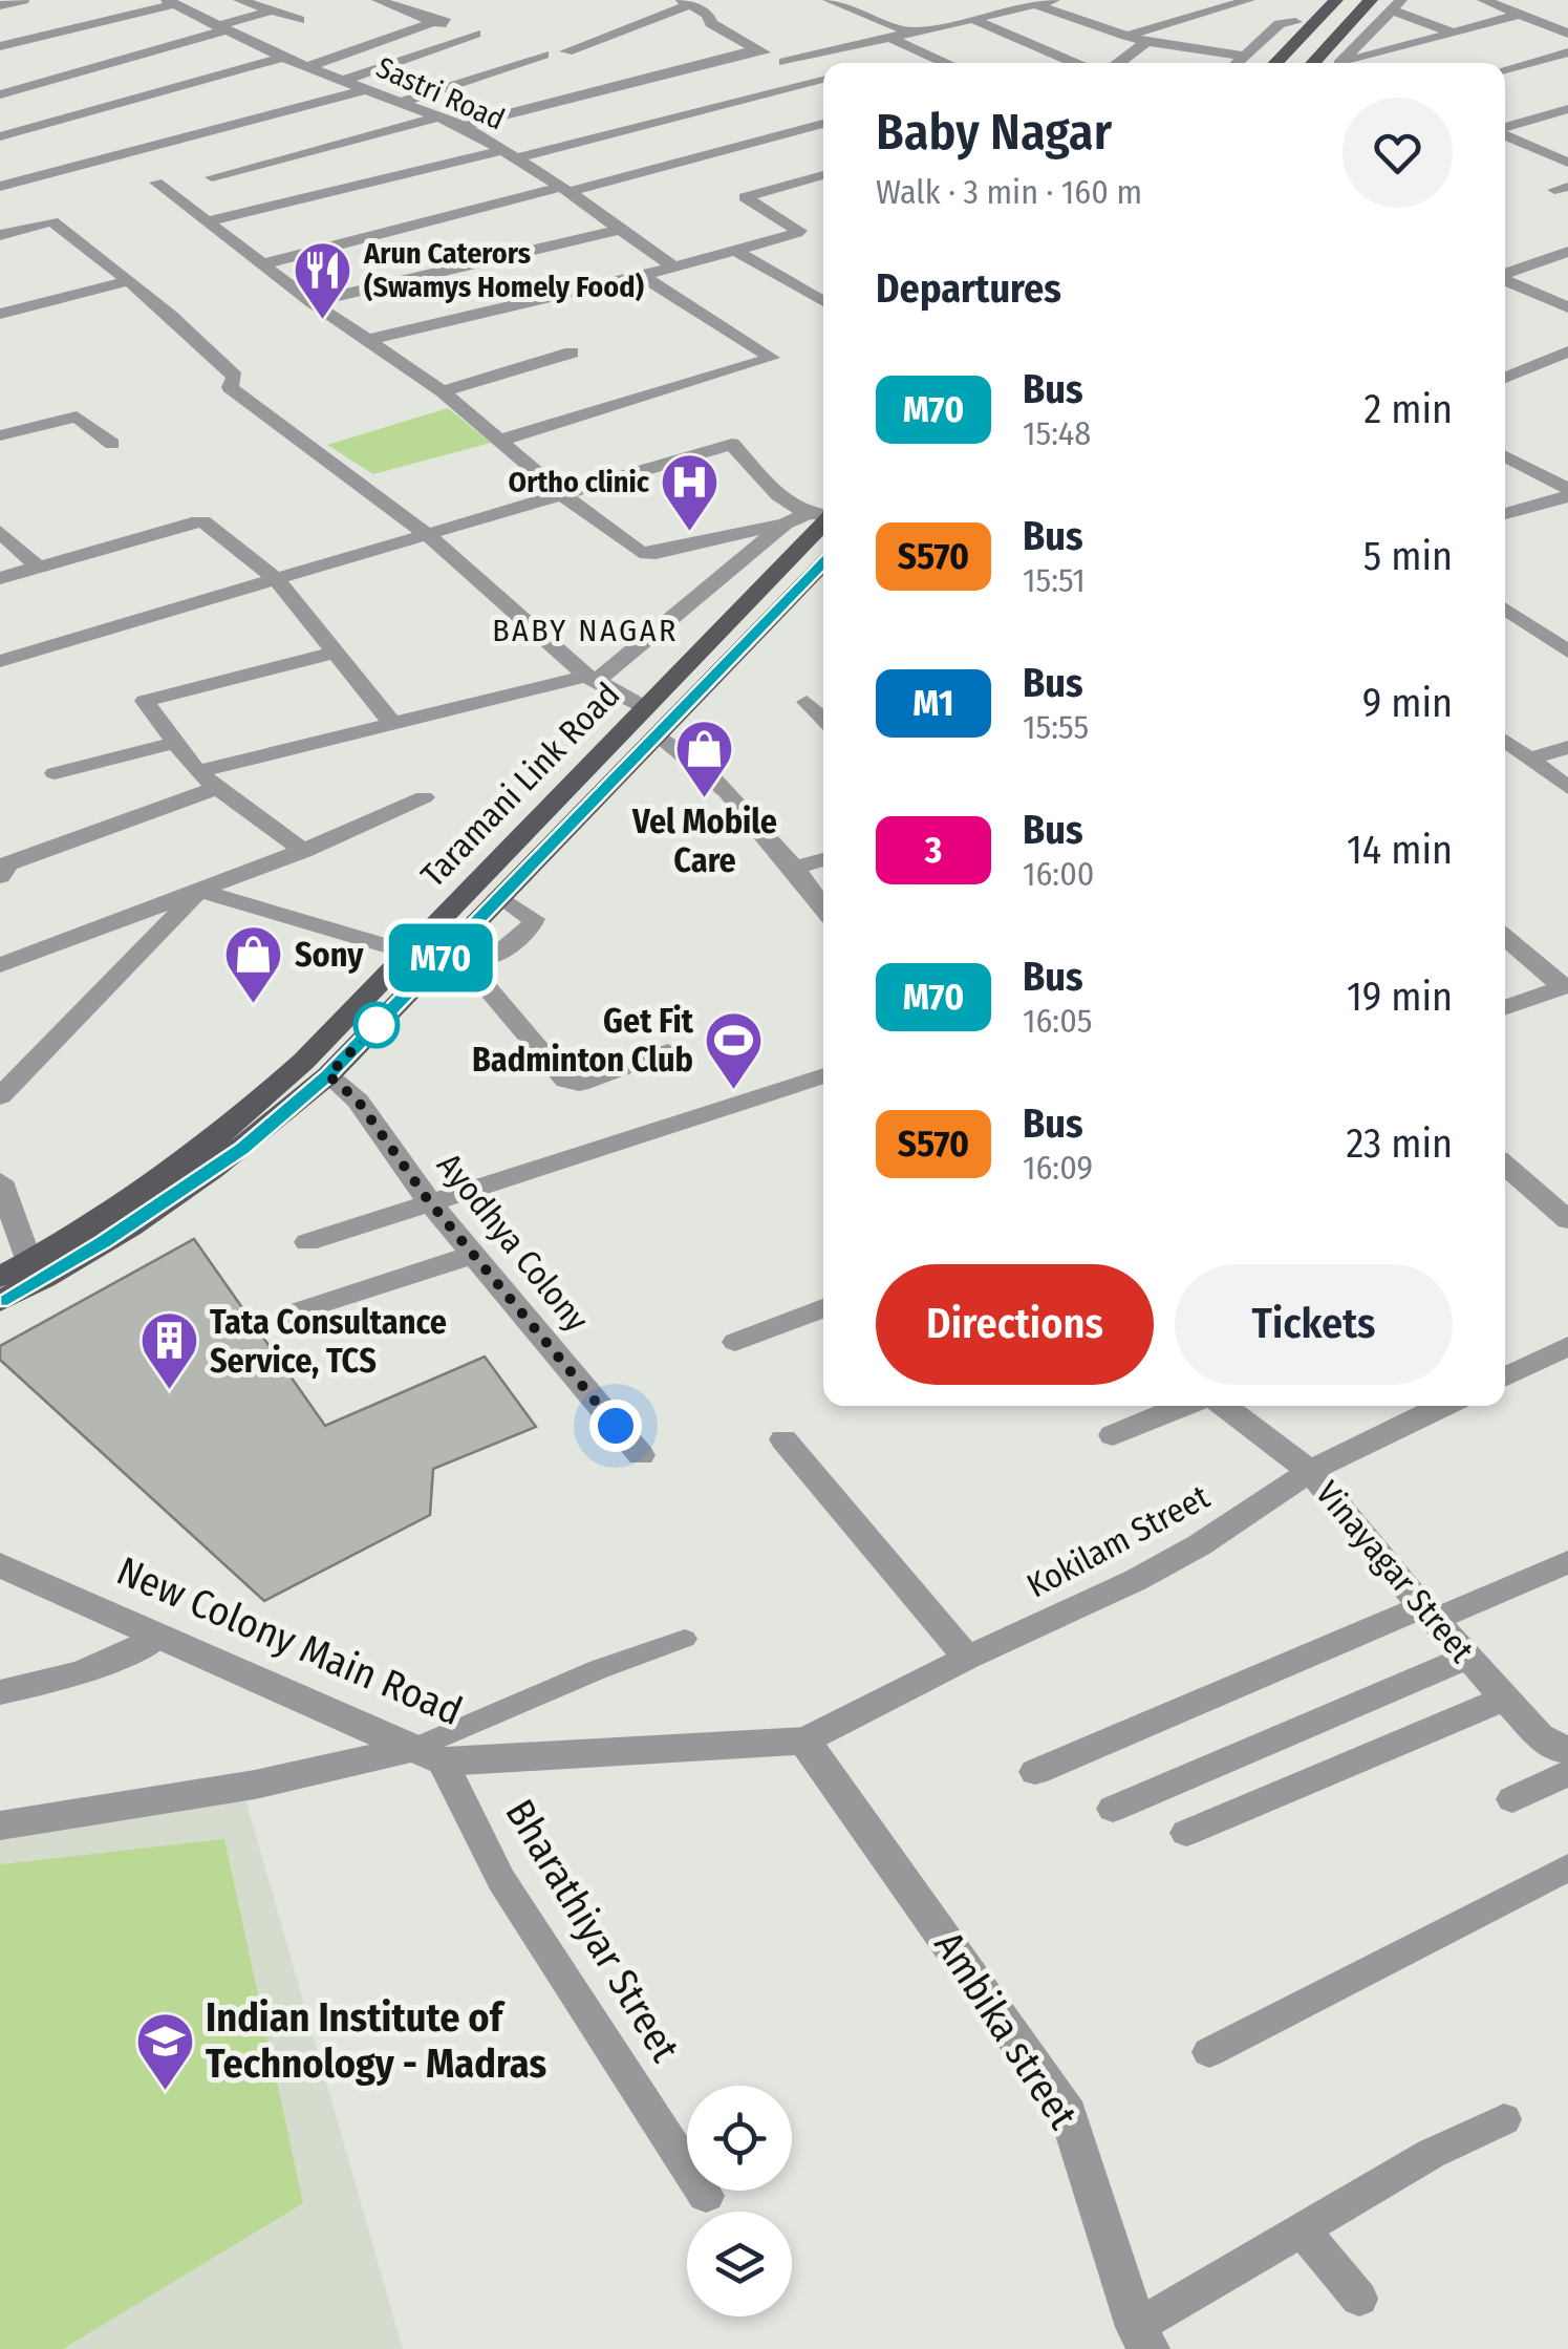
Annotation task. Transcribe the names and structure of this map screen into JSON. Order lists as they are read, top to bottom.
{
  "streets": {
    "main road": ["Taramani Link Road"],
    "street": [
      "Sastri Road",
      "Ayodhya Colony",
      "Kokilam Street",
      "Vinayagar Street",
      "New Colony Main Road",
      "Bharathiyar Street",
      "Ambika street"
    ]
  },
  "crossings": [
    ["Taramani Link Road", "Ayodhya Colony"],
    ["Kokilam Street", "Vinayagar Street"],
    ["Kokilam Street", "New Colony Main Road"],
    ["Kokilam Street", "Ambika street"],
    ["New Colony Main Road", "Bharathiyar Street"],
    ["New Colony Main Road", "Ambika street"]
  ],
  "districts": ["BABY NAGAR"],
  "places": {
    "restaurant": ["Arun Caterors (Swamys Homely Food)"],
    "hospital": ["Ortho clinic"],
    "shop": ["Vel Mobile Care", "Sony"],
    "sports": ["Get Fit Badminton Club"],
    "building": ["Tata Consultance Service, TCS"],
    "school or university": ["Indian Institute of Technology - Madras"]
  },
  "lines": ["bus line M70"],
  "page": {
    "on_map": "M70",
    "heading": [
      ["Baby Nagar", "Walk · 3 min · 160 m"],
      "Departures"
    ],
    "list": [
      {
        "mark": "M70",
        "name": "Bus",
        "note": "15:48",
        "value": "2 min"
      },
      {
        "mark": "S570",
        "name": "Bus",
        "note": "15:51",
        "value": "5 min"
      },
      {
        "mark": "M1",
        "name": "Bus",
        "note": "15:55",
        "value": "9 min"
      },
      {
        "mark": "3",
        "name": "Bus",
        "note": "16:00",
        "value": "14 min"
      },
      {
        "mark": "M70",
        "name": "Bus",
        "note": "16:05",
        "value": "19 min"
      },
      {
        "mark": "S570",
        "name": "Bus",
        "note": "16:09",
        "value": "23 min"
      }
    ],
    "buttons": ["Directions", "Tickets"]
  }
}
